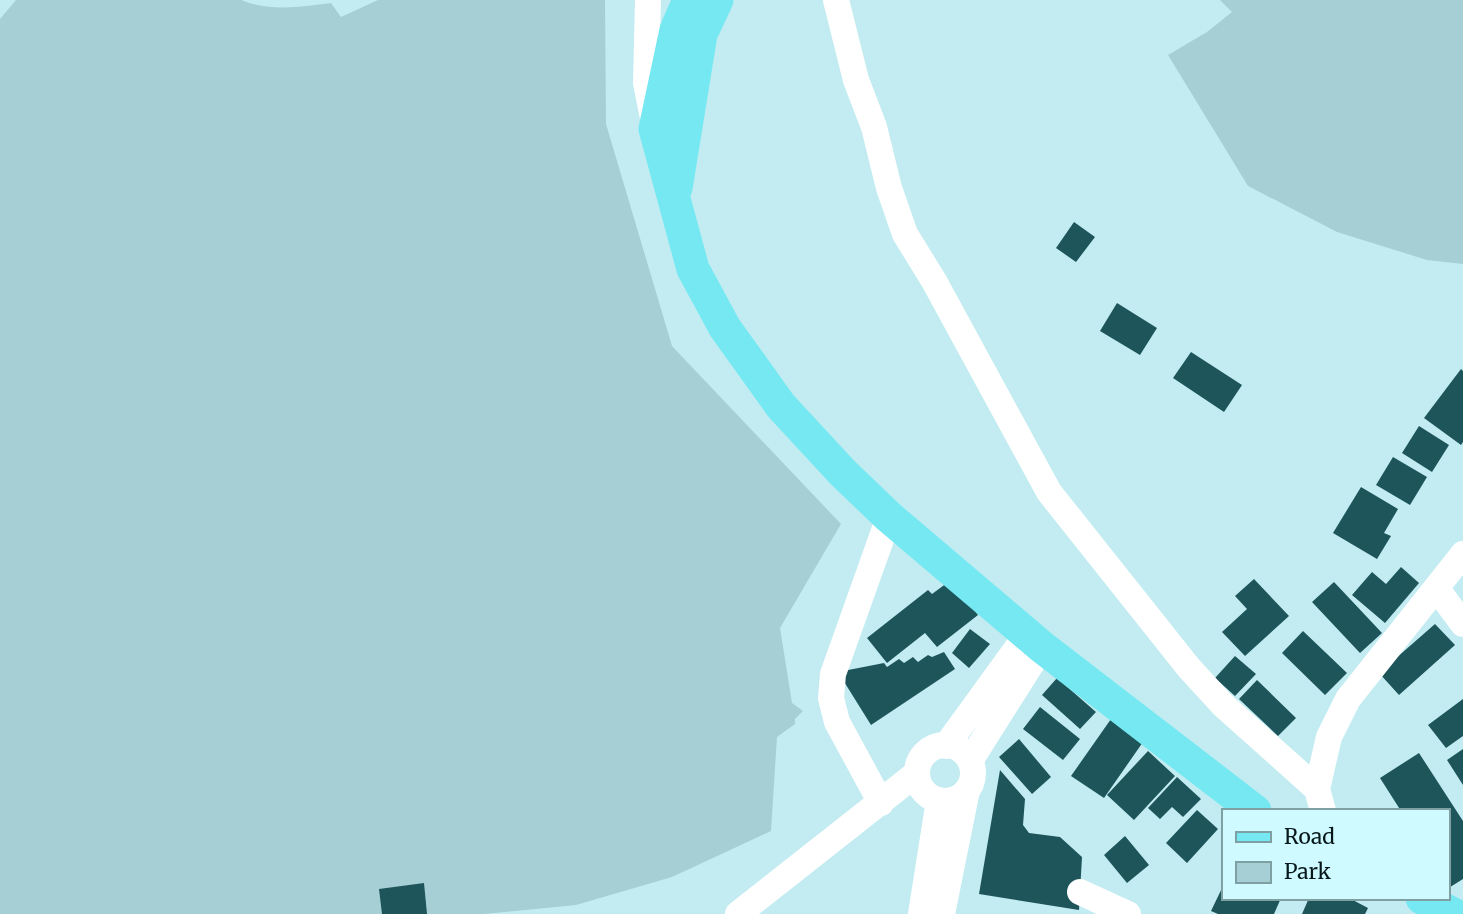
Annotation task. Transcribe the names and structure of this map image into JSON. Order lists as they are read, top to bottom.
{
  "legend": ["Road", "Park"]
}
